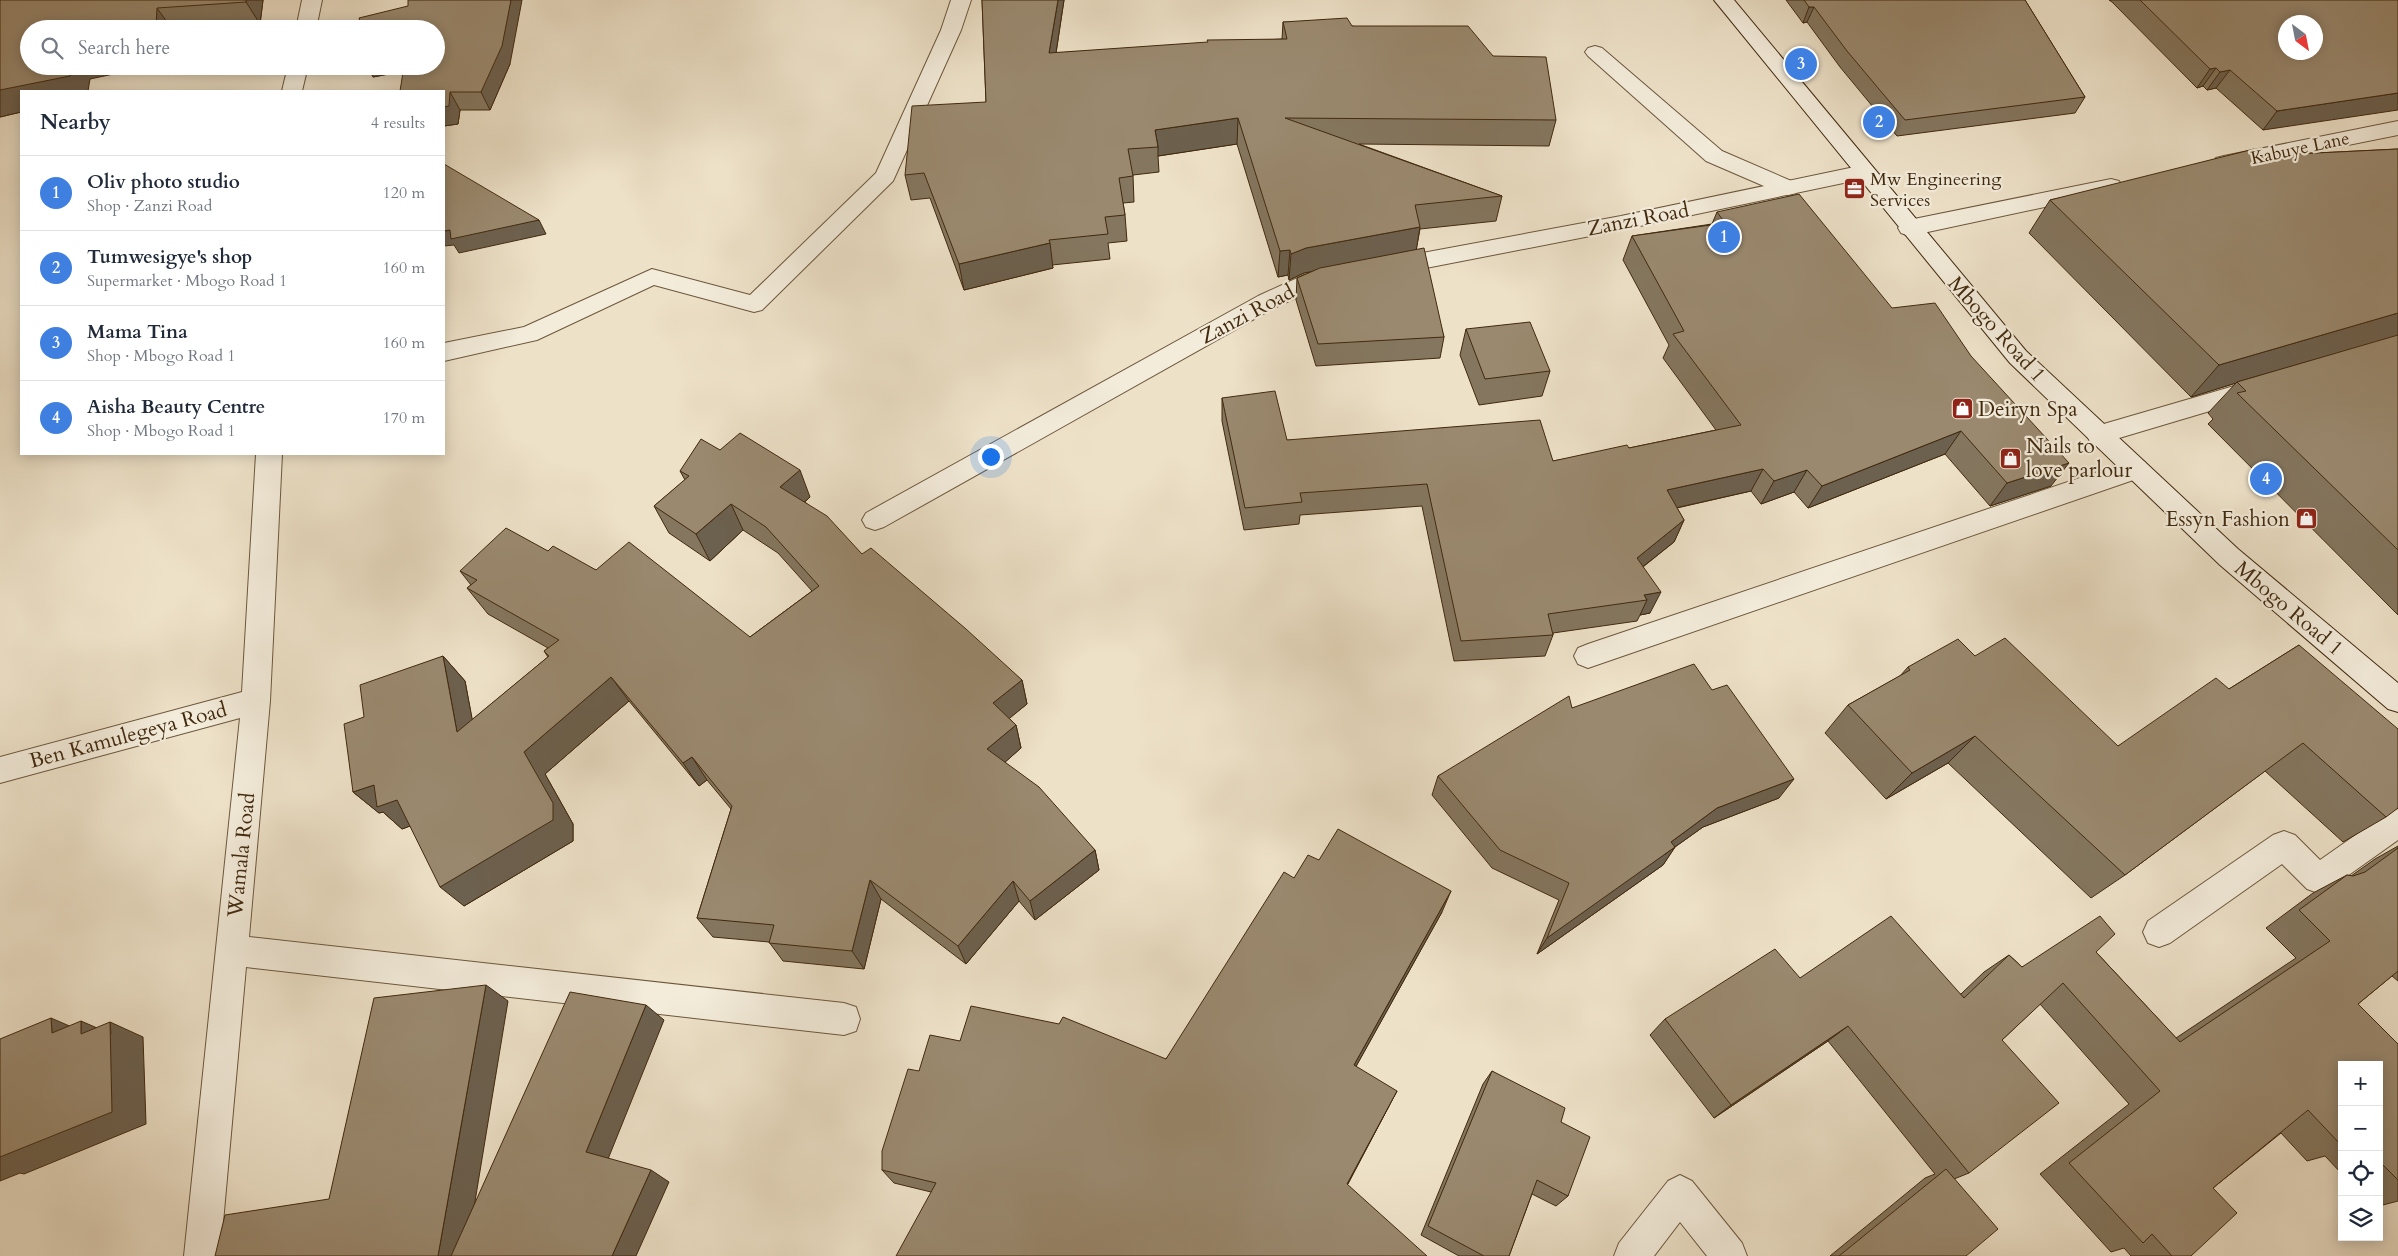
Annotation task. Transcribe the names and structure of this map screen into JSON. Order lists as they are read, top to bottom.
{
  "streets": {
    "street": [
      "Kabuye Lane",
      "Zanzi Road",
      "Mbogo Road 1",
      "Ben Kamulegeya Road",
      "Wamala Road"
    ]
  },
  "crossings": [
    ["Zanzi Road", "Mbogo Road 1"],
    ["Ben Kamulegeya Road", "Wamala Road"]
  ],
  "places": {
    "office": ["Mw Engineering Services"],
    "shop": ["Deiryn Spa", "Nails to love parlour", "Essyn Fashion"]
  },
  "north": "bottom right",
  "page": {
    "search": "Search here",
    "pins": [
      "3",
      "2",
      "1",
      "4"
    ],
    "heading": ["Nearby", "4 results"],
    "list": [
      {
        "mark": "1",
        "name": "Oliv photo studio",
        "note": "Shop · Zanzi Road",
        "value": "120 m"
      },
      {
        "mark": "2",
        "name": "Tumwesigye's shop",
        "note": "Supermarket · Mbogo Road 1",
        "value": "160 m"
      },
      {
        "mark": "3",
        "name": "Mama Tina",
        "note": "Shop · Mbogo Road 1",
        "value": "160 m"
      },
      {
        "mark": "4",
        "name": "Aisha Beauty Centre",
        "note": "Shop · Mbogo Road 1",
        "value": "170 m"
      }
    ],
    "map_buttons": ["+", "−"]
  }
}
